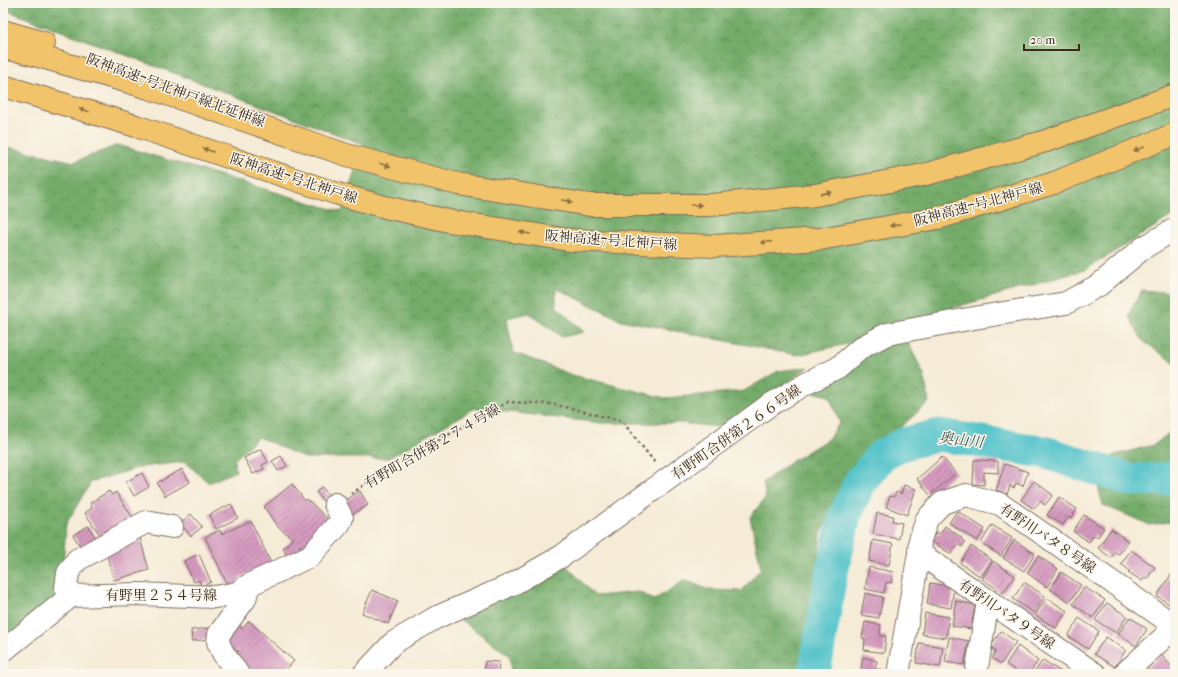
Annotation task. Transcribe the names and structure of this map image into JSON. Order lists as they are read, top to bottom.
{
  "streets": {
    "highway": ["阪神高速7号北神戸線北延伸線", "阪神高速7号北神戸線"],
    "street": [
      "有野町合併第２６６号線",
      "有野川バタ８号線",
      "有野里２５４号線",
      "有野川バタ９号線"
    ],
    "path": ["有野町合併第２７４号線"]
  },
  "crossings": [
    ["有野町合併第２６６号線", "有野町合併第２７４号線"],
    ["有野川バタ８号線", "有野川バタ９号線"]
  ],
  "water": ["奥山川"],
  "scale_bar": "20 m"
}
